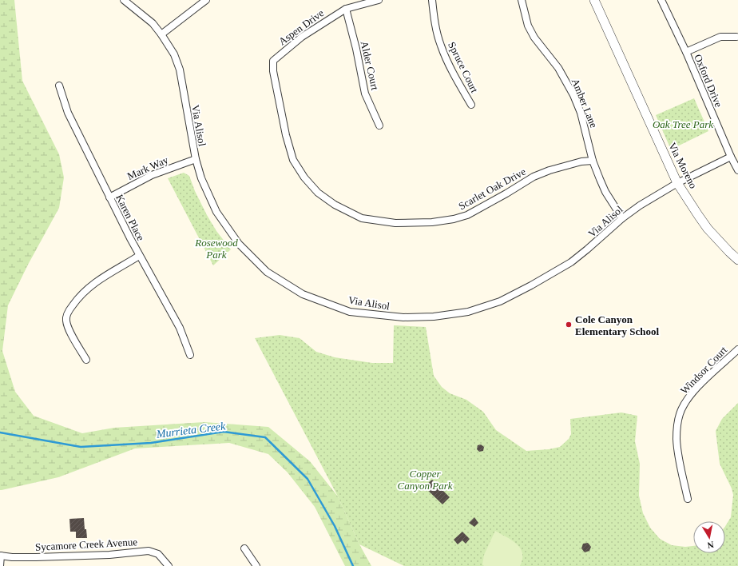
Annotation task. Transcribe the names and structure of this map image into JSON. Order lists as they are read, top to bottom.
{
  "streets": {
    "street": [
      "Aspen Drive",
      "Alder Court",
      "Spruce Court",
      "Oxford Drive",
      "Amber Lane",
      "Via Alisol",
      "Via Moreno",
      "Mark Way",
      "Scarlet Oak Drive",
      "Karen Place",
      "Windsor Court",
      "Sycamore Creek Avenue"
    ]
  },
  "crossings": [
    ["Aspen Drive", "Alder Court"],
    ["Aspen Drive", "Scarlet Oak Drive"],
    ["Oxford Drive", "Via Alisol"],
    ["Amber Lane", "Via Alisol"],
    ["Amber Lane", "Scarlet Oak Drive"],
    ["Via Alisol", "Via Moreno"],
    ["Via Alisol", "Mark Way"],
    ["Mark Way", "Karen Place"]
  ],
  "water": ["Murrieta Creek"],
  "parks": ["Oak Tree Park", "Rosewood Park", "Copper Canyon Park"],
  "places": ["Cole Canyon Elementary School"],
  "north": "bottom"
}
